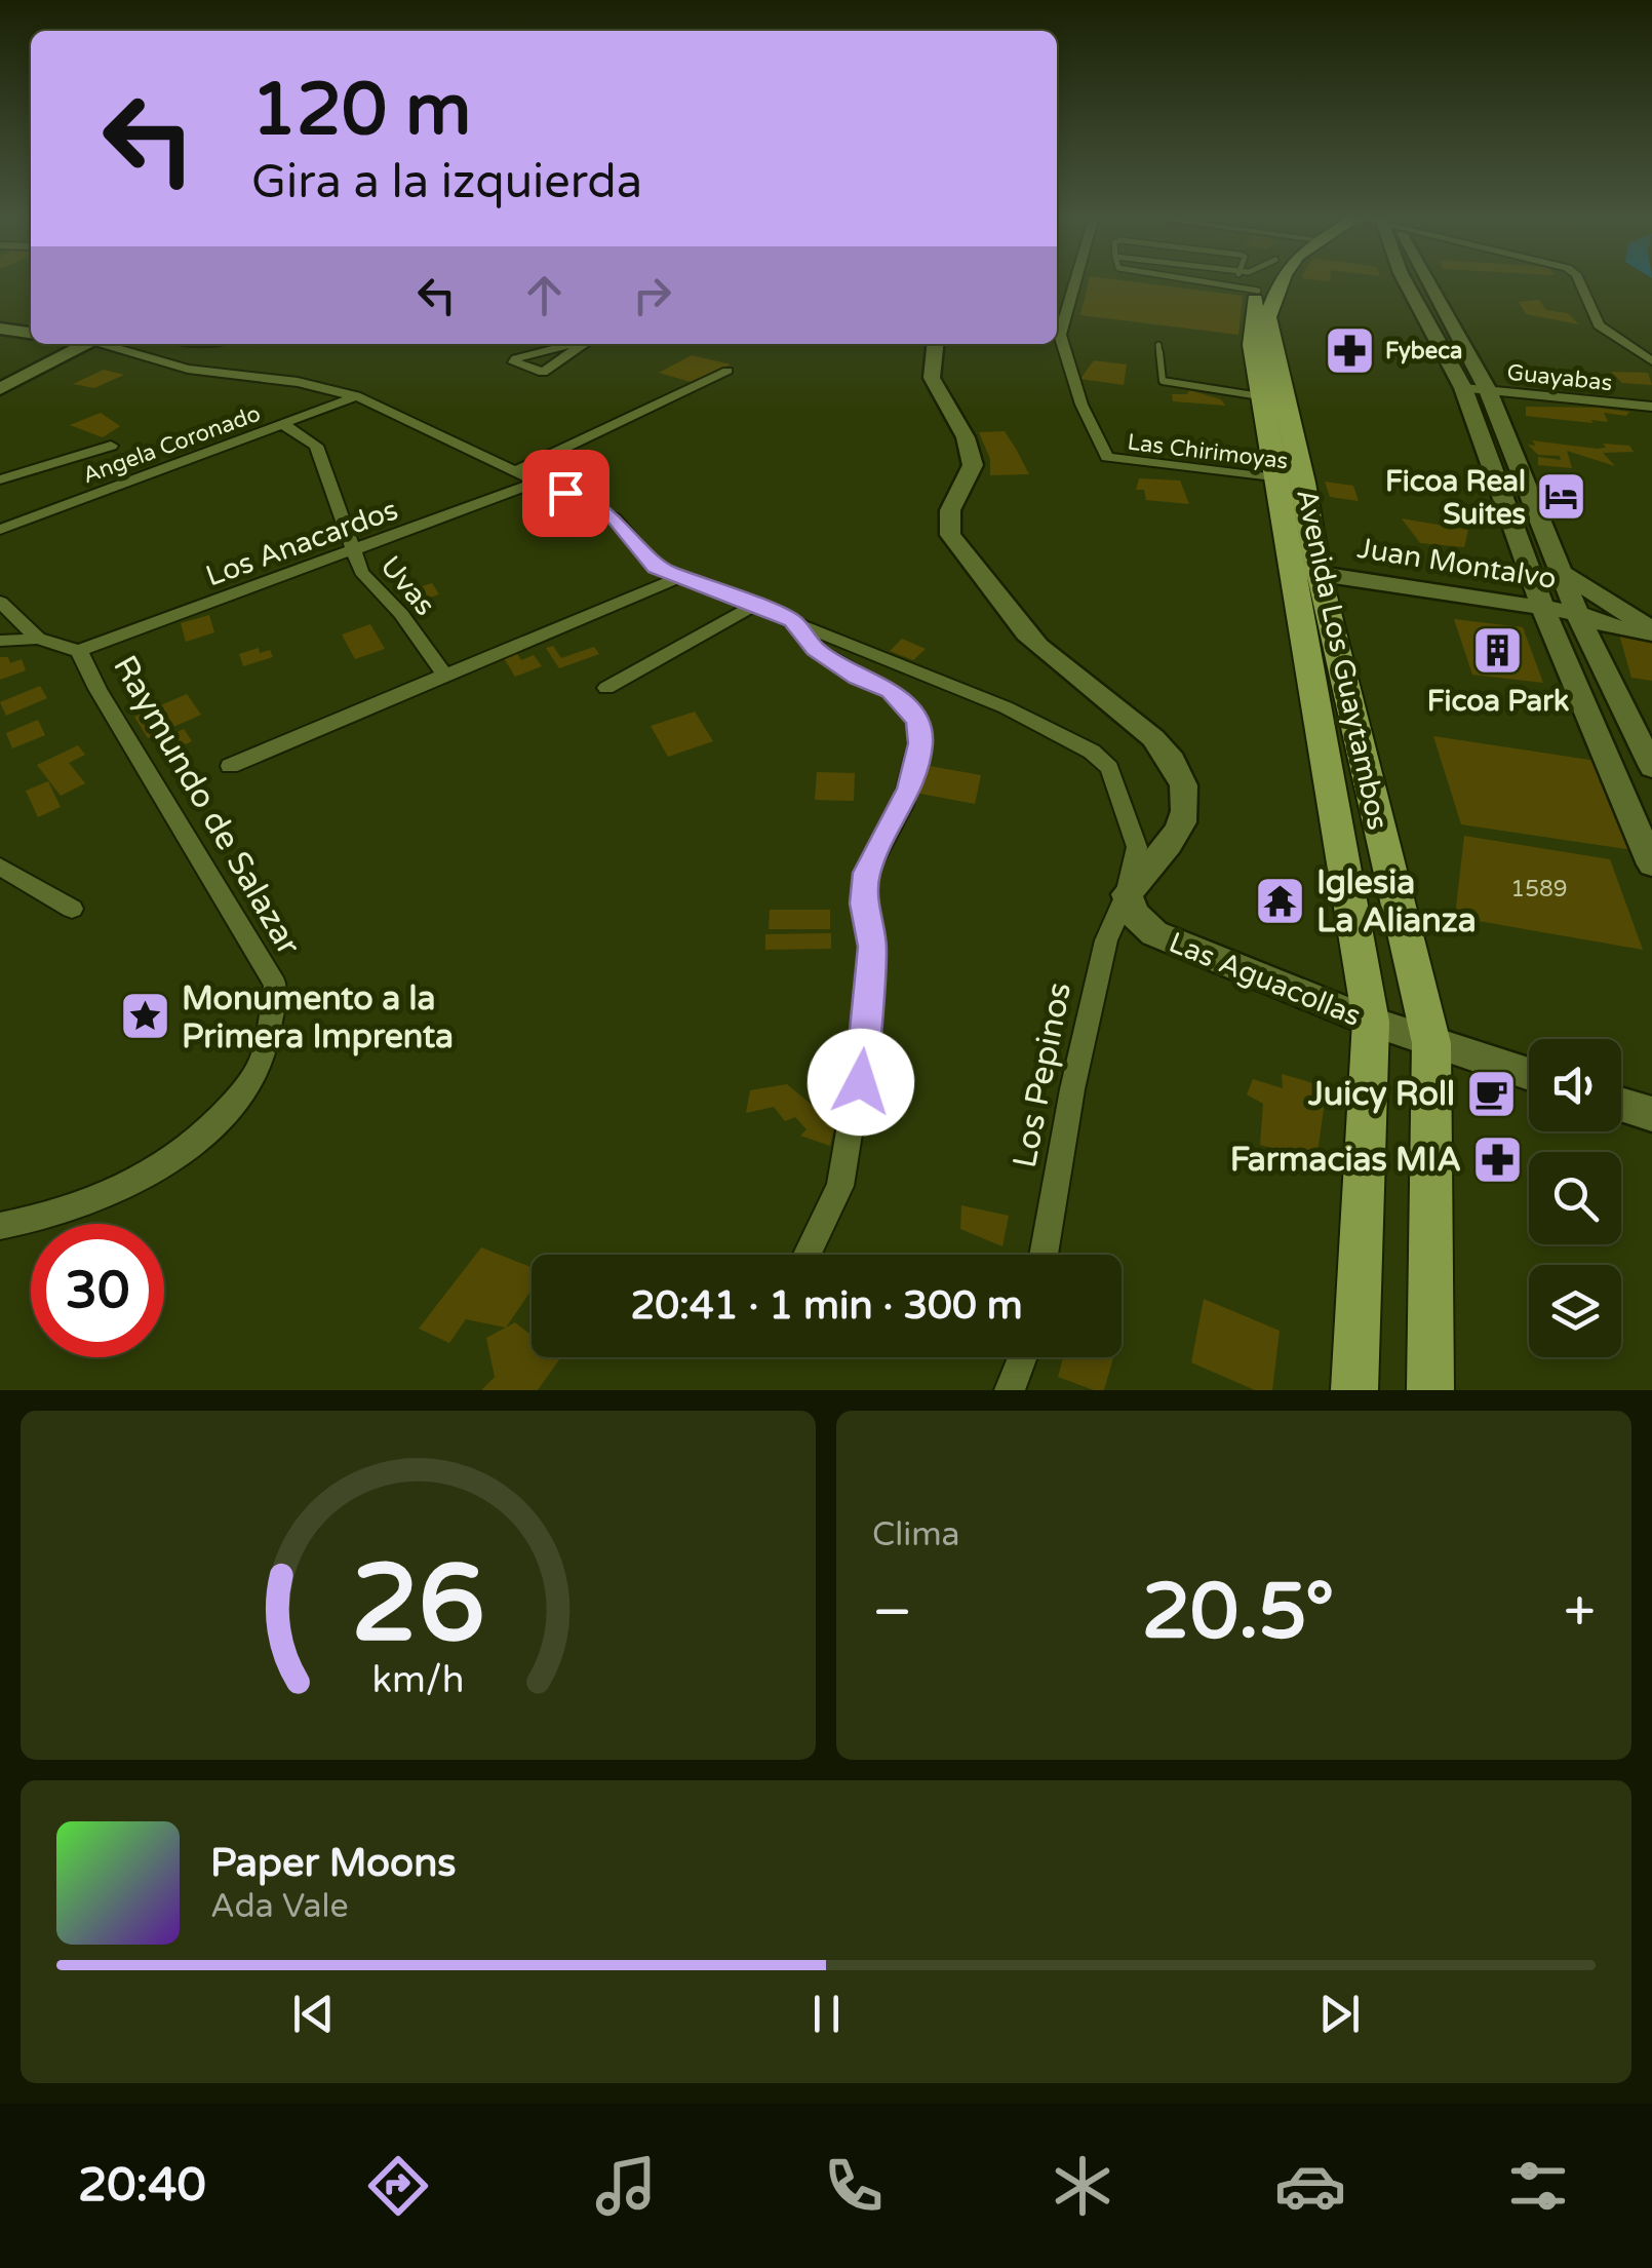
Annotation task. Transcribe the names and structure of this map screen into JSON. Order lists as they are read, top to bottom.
{
  "streets": {
    "main road": ["Juan Montalvo", "Avenida Los Guaytambos", "Las Aguacollas"],
    "street": [
      "Guayabas",
      "Angela Coronado",
      "Las Chirimoyas",
      "Los Anacardos",
      "Uvas",
      "Raymundo de Salazar",
      "Los Pepinos"
    ]
  },
  "crossings": [
    ["Angela Coronado", "Uvas"],
    ["Angela Coronado", "Los Pepinos"],
    ["Las Chirimoyas", "Avenida Los Guaytambos"],
    ["Los Anacardos", "Uvas"],
    ["Los Anacardos", "Raymundo de Salazar"],
    ["Los Anacardos", "Los Pepinos"],
    ["Juan Montalvo", "Avenida Los Guaytambos"],
    ["Avenida Los Guaytambos", "Las Aguacollas"],
    ["Las Aguacollas", "Los Pepinos"]
  ],
  "places": {
    "pharmacy": ["Fybeca", "Farmacias MIA"],
    "hotel": ["Ficoa Real Suites"],
    "building": ["Ficoa Park"],
    "temple": ["Iglesia La Alianza"],
    "place": ["Monumento a la Primera Imprenta"],
    "cafe": ["Juicy Roll"]
  },
  "house_numbers": ["1589"],
  "page": {
    "turn": ["120 m", "Gira a la izquierda"],
    "limit": "30",
    "trip": "20:41 · 1 min · 300 m",
    "tile": "Clima",
    "heat": ["−", "20.5°", "+"],
    "song": ["Paper Moons", "Ada Vale"],
    "tabs": "20:40",
    "gauge": ["26", "km/h"]
  }
}
